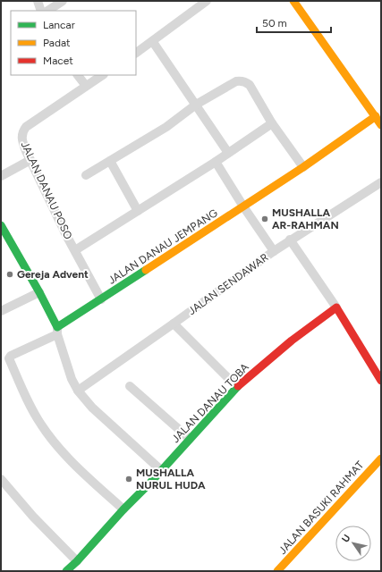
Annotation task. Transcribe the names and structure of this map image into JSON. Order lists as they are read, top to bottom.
{
  "streets": {
    "street": [
      "JALAN DANAU POSO",
      "JALAN DANAU JEMPANG",
      "JALAN SENDAWAR",
      "JALAN DANAU TOBA",
      "JALAN BASUKI RAHMAT"
    ]
  },
  "crossings": [
    ["JALAN DANAU POSO", "JALAN DANAU JEMPANG"]
  ],
  "places": ["MUSHALLA AR-RAHMAN", "Gereja Advent", "MUSHALLA NURUL HUDA"],
  "legend": ["Lancar", "Padat", "Macet"],
  "scale_bar": "50 m",
  "north": "top left"
}
